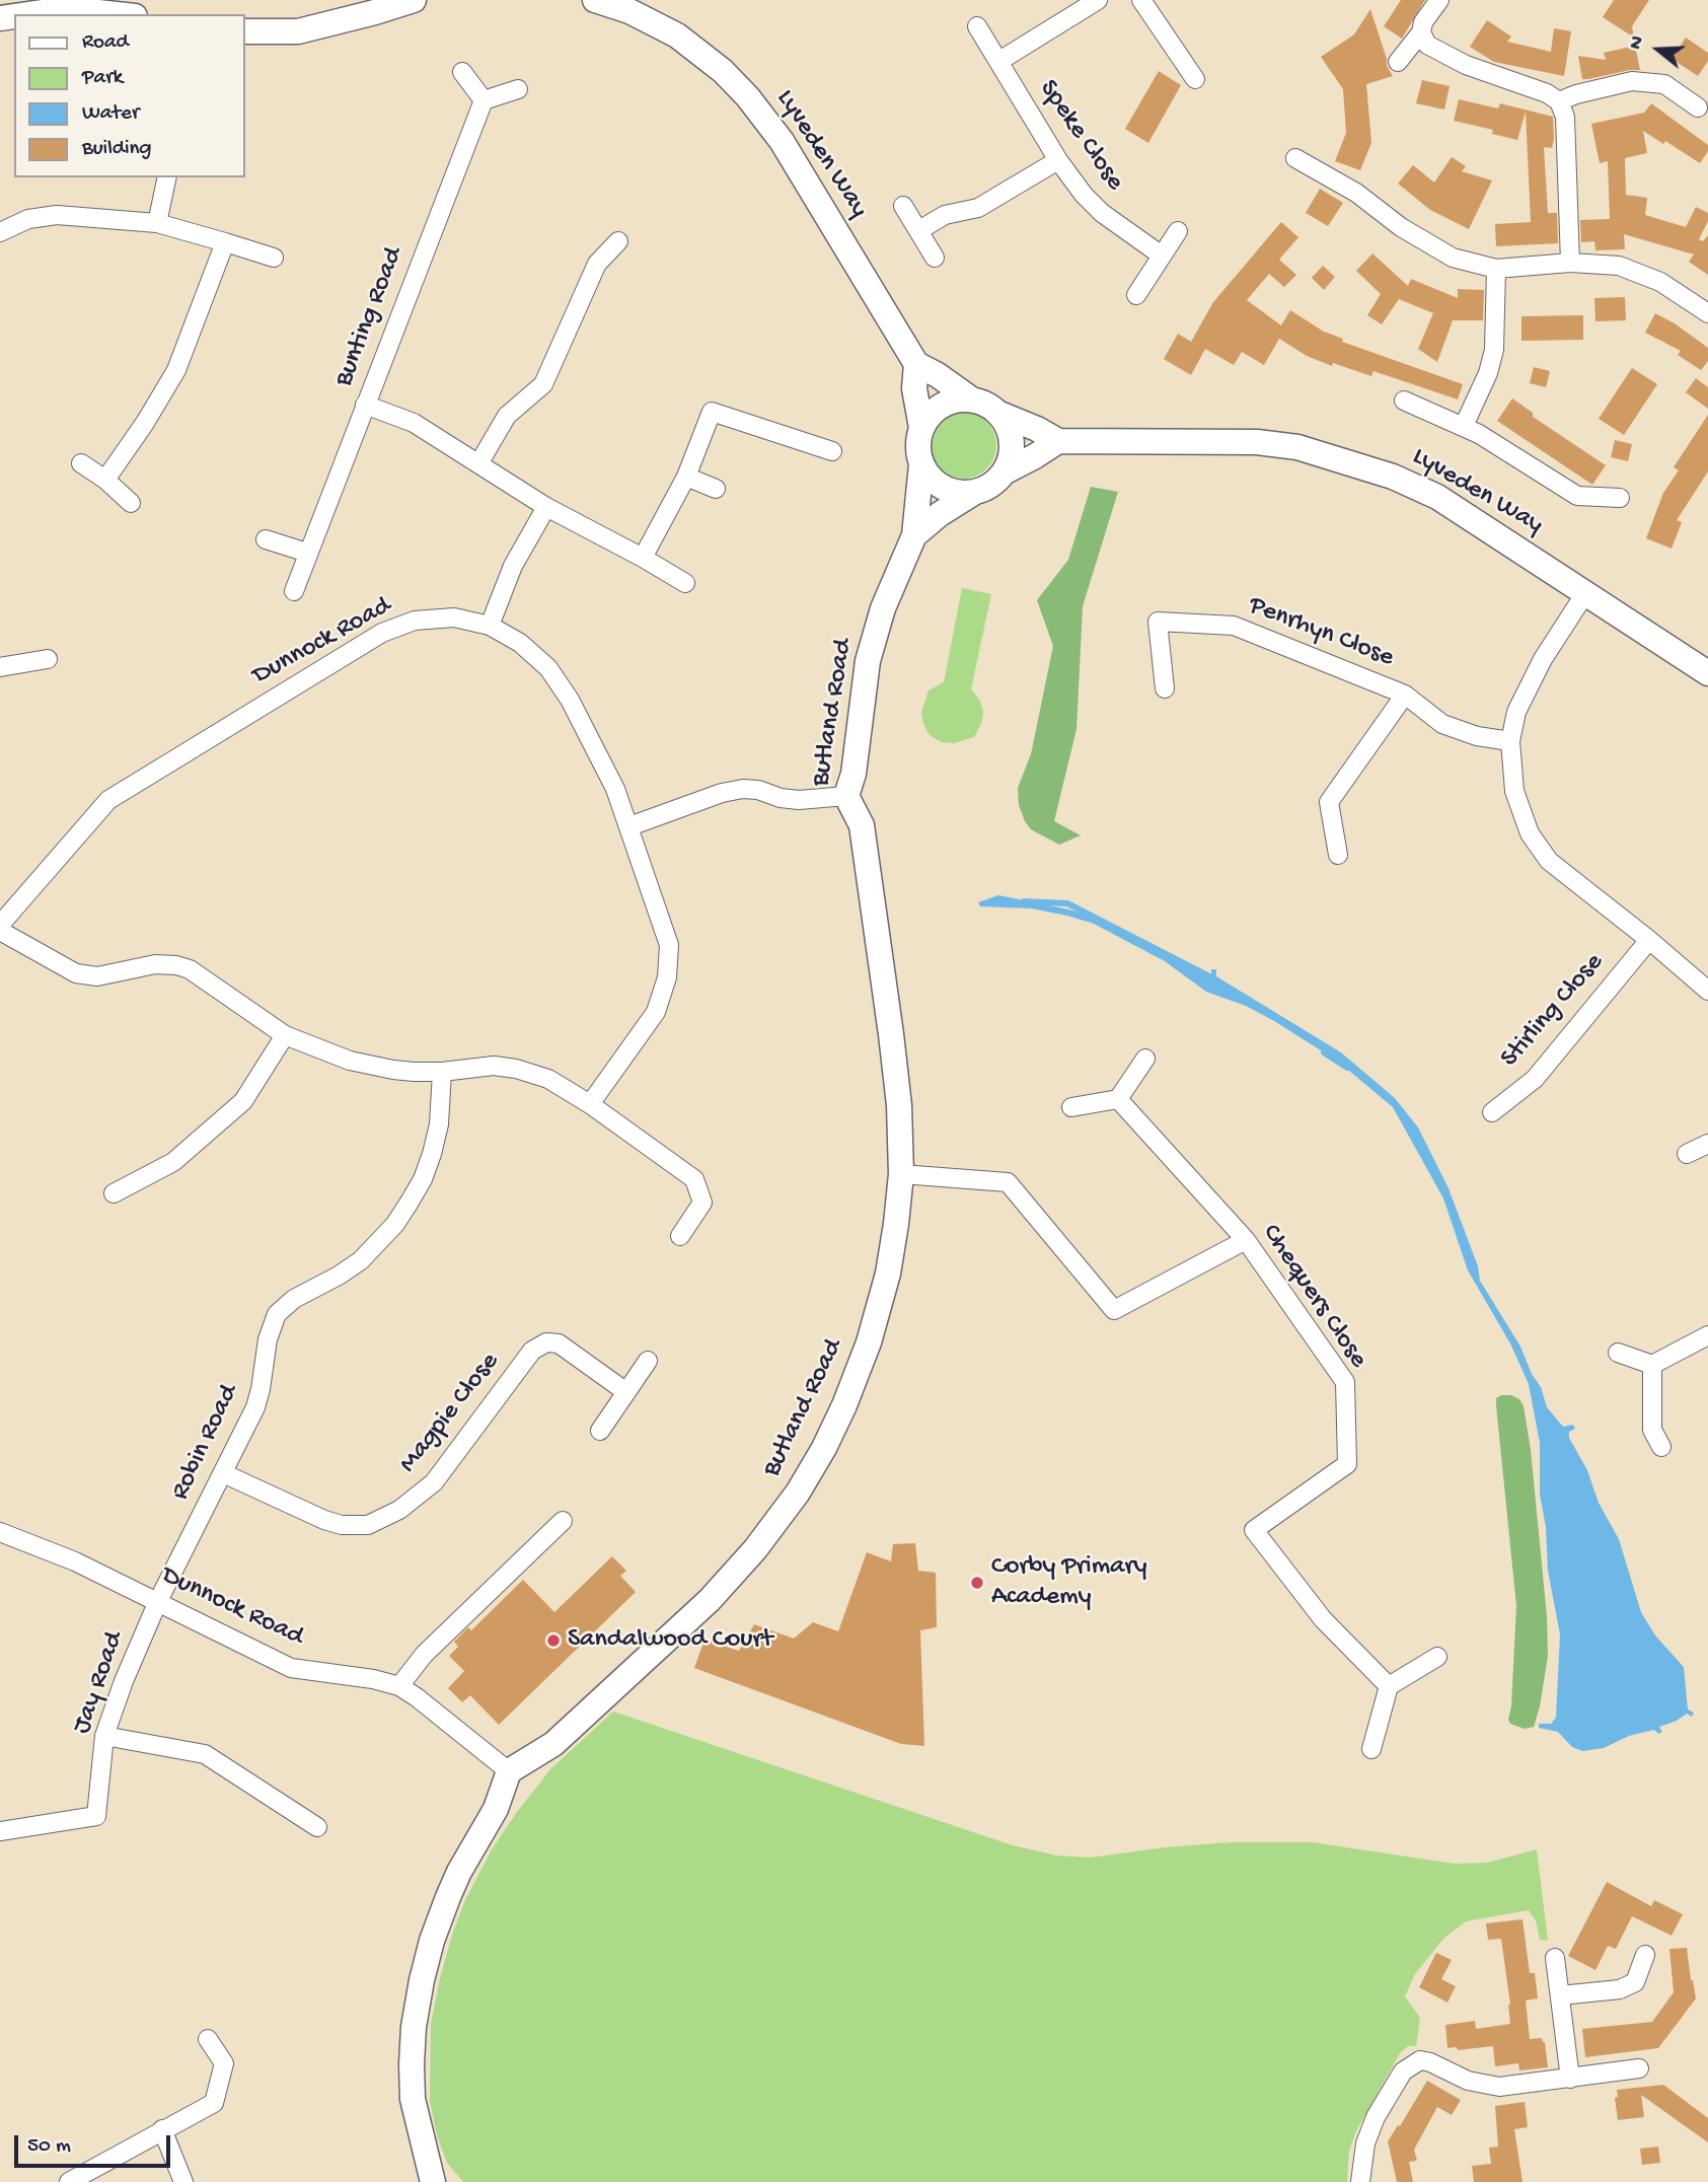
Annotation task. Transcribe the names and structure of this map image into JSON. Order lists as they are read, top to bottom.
{
  "streets": {
    "street": [
      "Speke Close",
      "Lyveden Way",
      "Bunting Road",
      "Penrhyn Close",
      "Dunnock Road",
      "Butland Road",
      "Stirling Close",
      "Chequers Close",
      "Magpie Close",
      "Robin Road",
      "Jay Road"
    ]
  },
  "crossings": [
    ["Lyveden Way", "Butland Road"],
    ["Dunnock Road", "Butland Road"],
    ["Dunnock Road", "Robin Road"],
    ["Dunnock Road", "Jay Road"],
    ["Magpie Close", "Robin Road"],
    ["Robin Road", "Jay Road"]
  ],
  "places": ["Corby Primary Academy", "Sandalwood Court"],
  "legend": [
    "Road",
    "Park",
    "Water",
    "Building"
  ],
  "scale_bar": "50 m",
  "north": "left"
}
